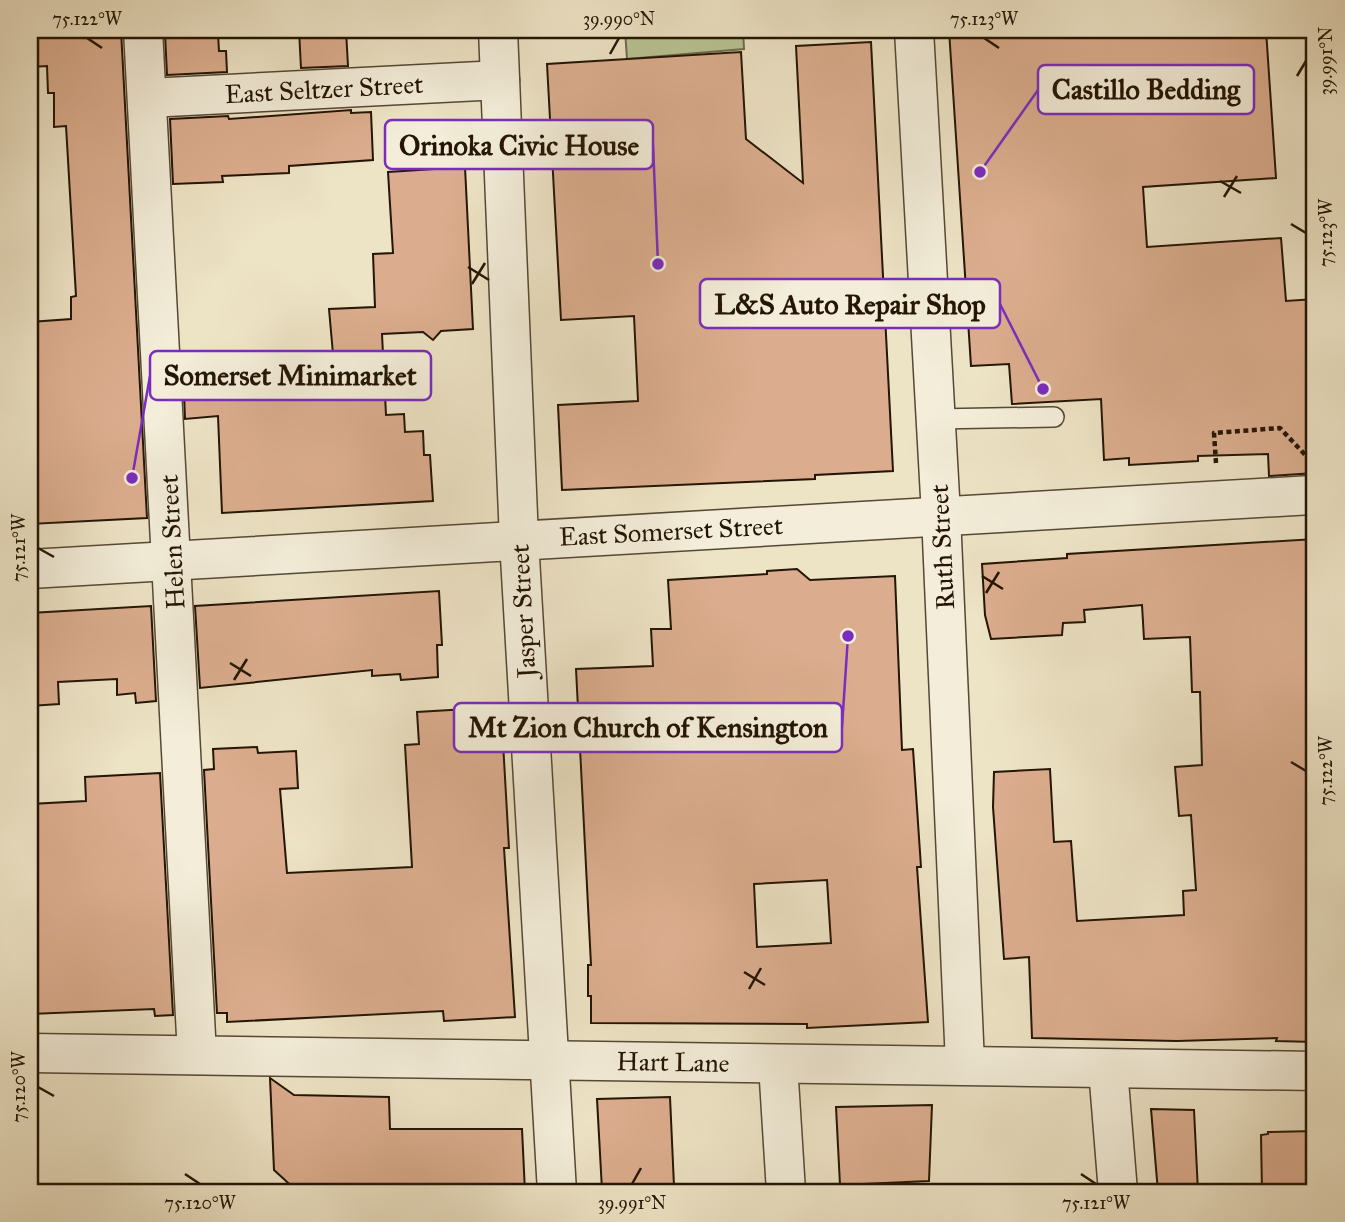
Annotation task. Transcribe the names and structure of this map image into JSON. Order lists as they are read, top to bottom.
{
  "streets": {
    "street": [
      "East Seltzer Street",
      "East Somerset Street",
      "Helen Street",
      "Ruth Street",
      "Jasper Street",
      "Hart Lane"
    ]
  },
  "crossings": [
    ["East Seltzer Street", "Helen Street"],
    ["East Seltzer Street", "Jasper Street"],
    ["East Somerset Street", "Helen Street"],
    ["East Somerset Street", "Ruth Street"],
    ["East Somerset Street", "Jasper Street"],
    ["Helen Street", "Hart Lane"],
    ["Ruth Street", "Hart Lane"],
    ["Jasper Street", "Hart Lane"]
  ],
  "places": [
    "Castillo Bedding",
    "Orinoka Civic House",
    "L&S Auto Repair Shop",
    "Somerset Minimarket",
    "Mt Zion Church of Kensington"
  ],
  "coordinates": [
    "75.122°W",
    "39.990°N",
    "75.123°W",
    "39.991°N",
    "75.121°W",
    "75.120°W"
  ]
}
